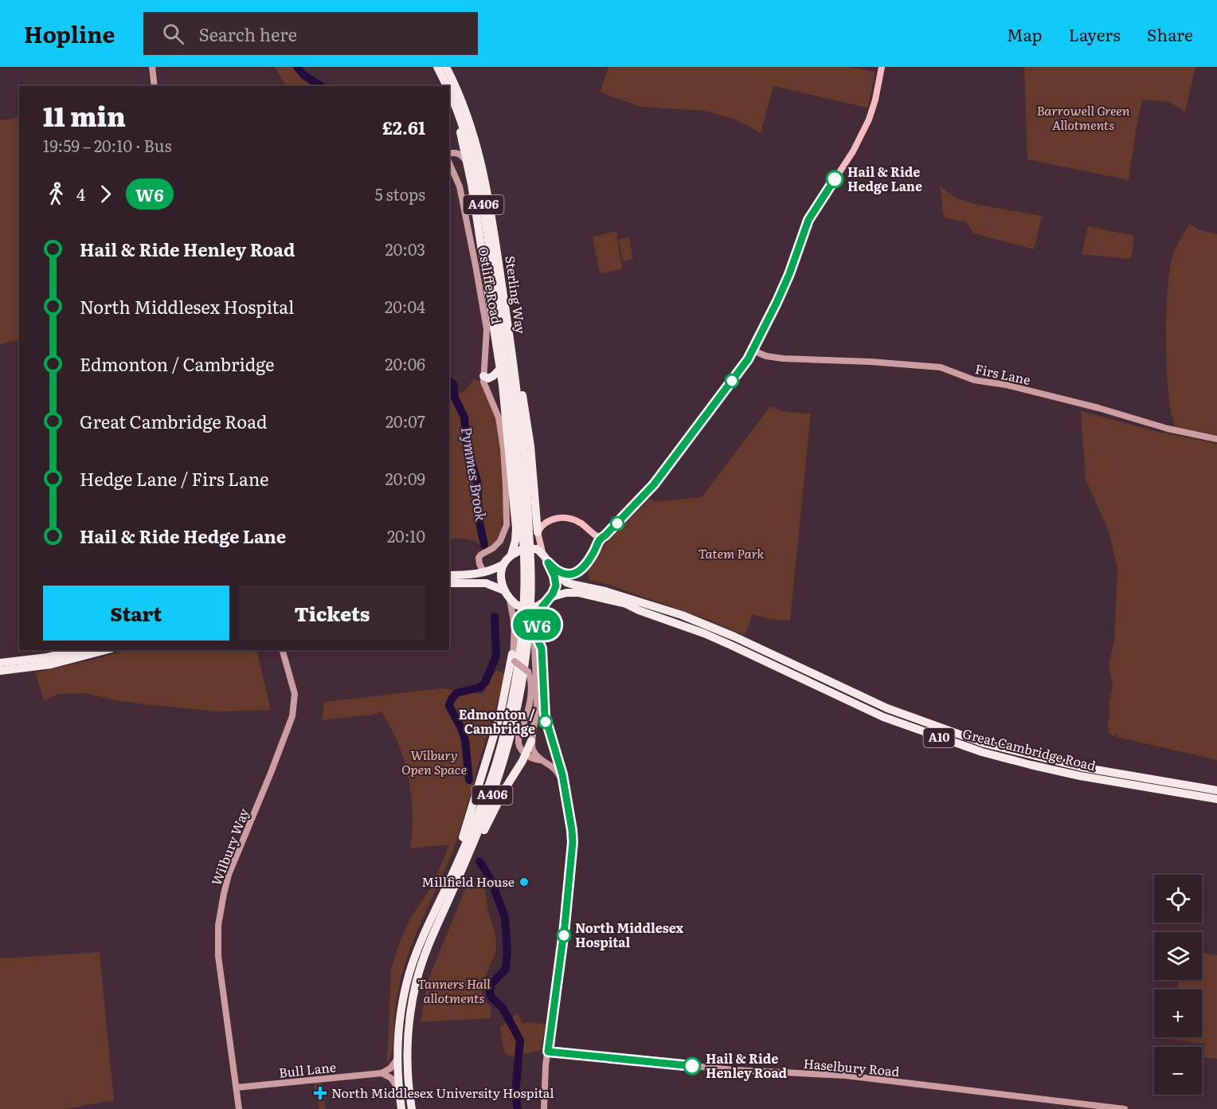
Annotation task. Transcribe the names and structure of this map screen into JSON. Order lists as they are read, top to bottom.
{
  "streets": {
    "highway": [
      "A406",
      "Sterling Way",
      "A10",
      "Great Cambridge Road"
    ],
    "street": [
      "Ostliffe Road",
      "Firs Lane",
      "Wilbury Way",
      "Haselbury Road",
      "Bull Lane"
    ]
  },
  "crossings": [
    ["A406", "Sterling Way"],
    ["A406", "A10"],
    ["A406", "Great Cambridge Road"],
    ["Sterling Way", "A10"],
    ["Sterling Way", "Great Cambridge Road"],
    ["A10", "Great Cambridge Road"],
    ["Wilbury Way", "Bull Lane"]
  ],
  "water": ["Pymmes Brook"],
  "parks": [
    "Barrowell Green Allotments",
    "Tatem Park",
    "Wilbury Open Space",
    "Tanners Hall allotments"
  ],
  "places": {
    "other": [
      "Hail & Ride Hedge Lane",
      "Edmonton / Cambridge",
      "Millfield House",
      "North Middlesex Hospital",
      "Hail & Ride Henley Road"
    ],
    "health": ["North Middlesex University Hospital"]
  },
  "lines": ["bus line W6"],
  "page": {
    "header": "Hopline",
    "search": "Search here",
    "nav": ["Map", "Layers", "Share"],
    "on_map": "W6",
    "heading": ["11 min", "19:59 – 20:10 · Bus", "£2.61"],
    "legs": ["4", "W6", "5 stops"],
    "list": [
      {
        "name": "Hail & Ride Henley Road",
        "value": "20:03"
      },
      {
        "name": "North Middlesex Hospital",
        "value": "20:04"
      },
      {
        "name": "Edmonton / Cambridge",
        "value": "20:06"
      },
      {
        "name": "Great Cambridge Road",
        "value": "20:07"
      },
      {
        "name": "Hedge Lane / Firs Lane",
        "value": "20:09"
      },
      {
        "name": "Hail & Ride Hedge Lane",
        "value": "20:10"
      }
    ],
    "buttons": ["Start", "Tickets"],
    "map_buttons": ["+", "−"]
  }
}
